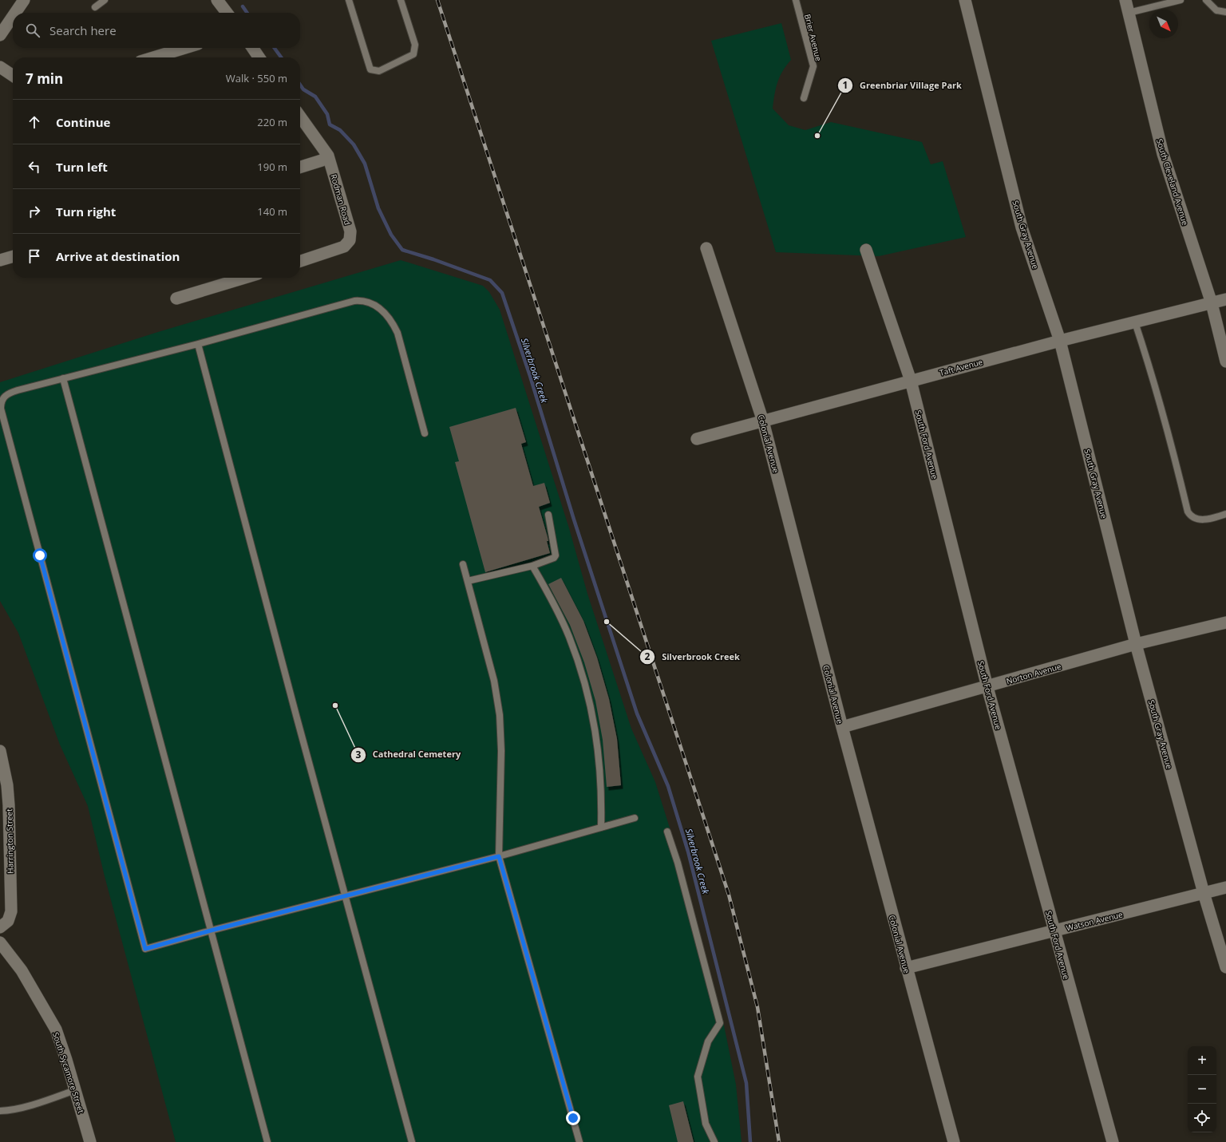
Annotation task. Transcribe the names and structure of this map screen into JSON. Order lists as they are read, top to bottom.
{
  "streets": {
    "street": [
      "South Cleveland Avenue",
      "Rodman Road",
      "South Gray Avenue",
      "Taft Avenue",
      "Colonial Avenue",
      "South Ford Avenue",
      "Norton Avenue",
      "Harrington Street",
      "Watson Avenue",
      "South Sycamore Street"
    ],
    "lane": ["Brier Avenue"]
  },
  "crossings": [
    ["South Cleveland Avenue", "Taft Avenue"],
    ["South Gray Avenue", "Taft Avenue"],
    ["South Gray Avenue", "Norton Avenue"],
    ["South Gray Avenue", "Watson Avenue"],
    ["Taft Avenue", "Colonial Avenue"],
    ["Taft Avenue", "South Ford Avenue"],
    ["Colonial Avenue", "Norton Avenue"],
    ["Colonial Avenue", "Watson Avenue"],
    ["South Ford Avenue", "Norton Avenue"],
    ["South Ford Avenue", "Watson Avenue"]
  ],
  "water": ["Silverbrook Creek"],
  "places": ["Greenbriar Village Park", "Silverbrook Creek", "Cathedral Cemetery"],
  "north": "bottom right",
  "page": {
    "search": "Search here",
    "heading": ["7 min", "Walk · 550 m"],
    "list": [
      ["Continue", "220 m"],
      ["Turn left", "190 m"],
      ["Turn right", "140 m"],
      "Arrive at destination"
    ],
    "map_buttons": ["+", "−"]
  }
}
